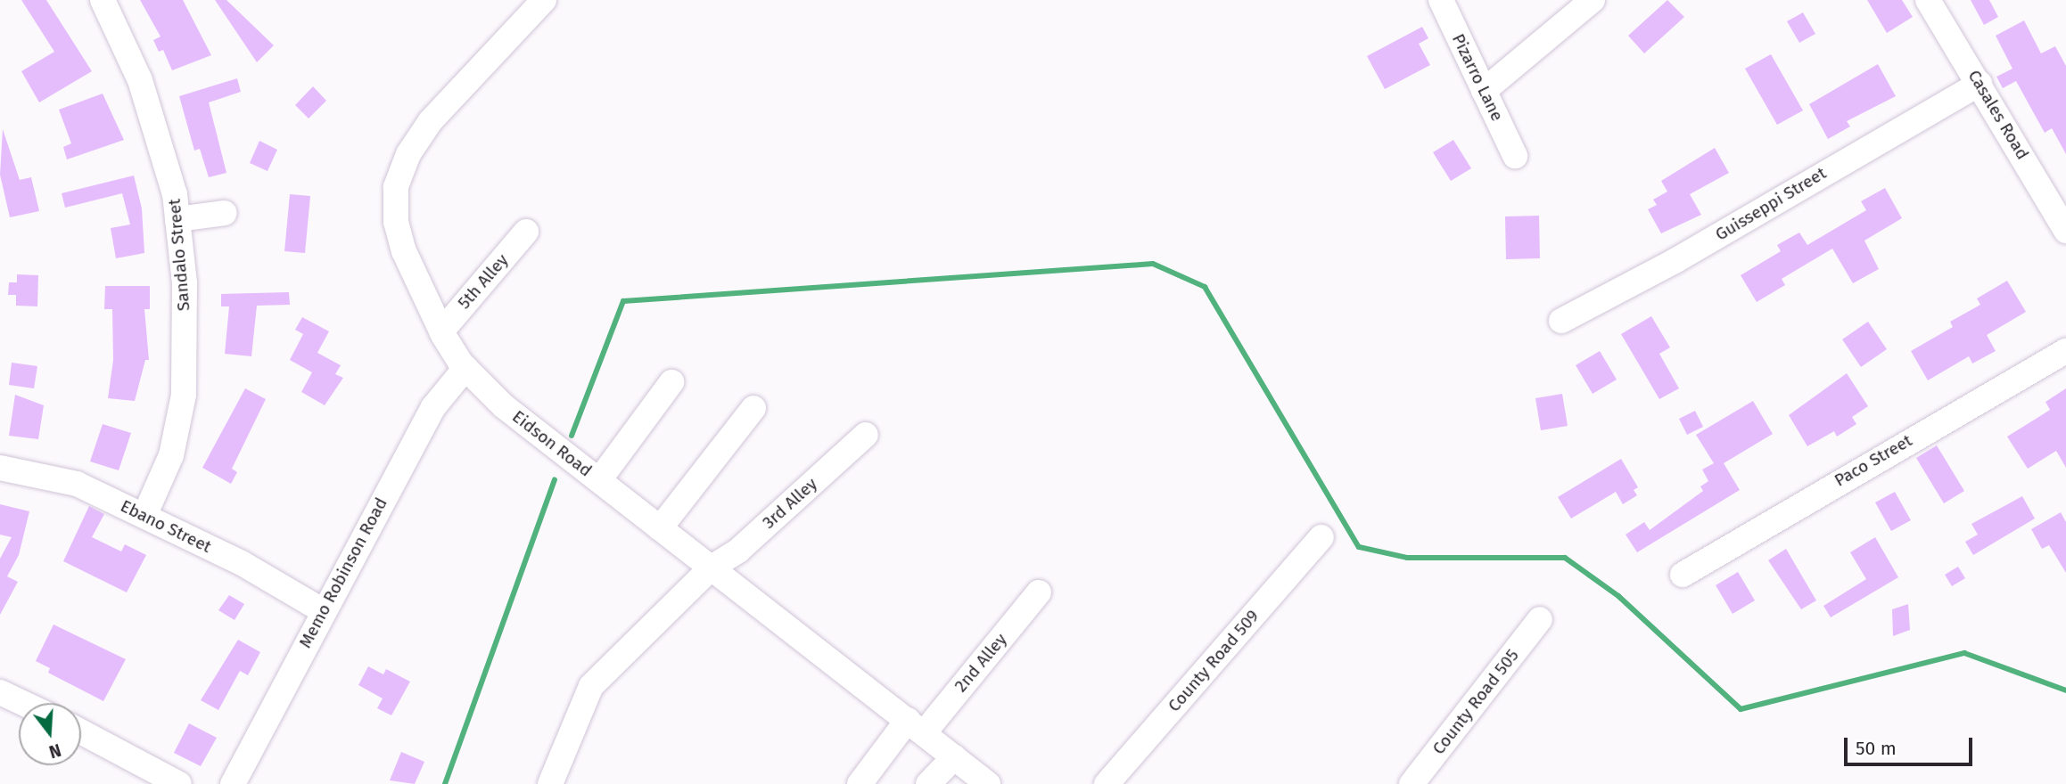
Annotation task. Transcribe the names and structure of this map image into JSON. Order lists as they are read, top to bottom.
{
  "streets": {
    "street": [
      "Pizarro Lane",
      "Casales Road",
      "Guisseppi Street",
      "Sandalo Street",
      "5th Alley",
      "Eidson Road",
      "Paco Street",
      "3rd Alley",
      "Ebano Street",
      "Memo Robinson Road",
      "County Road 509",
      "2nd Alley",
      "County Road 505"
    ]
  },
  "crossings": [
    ["Casales Road", "Guisseppi Street"],
    ["Sandalo Street", "Ebano Street"],
    ["5th Alley", "Eidson Road"],
    ["Eidson Road", "3rd Alley"],
    ["Eidson Road", "Memo Robinson Road"],
    ["Eidson Road", "2nd Alley"],
    ["Ebano Street", "Memo Robinson Road"]
  ],
  "scale_bar": "50 m",
  "north": "bottom"
}
